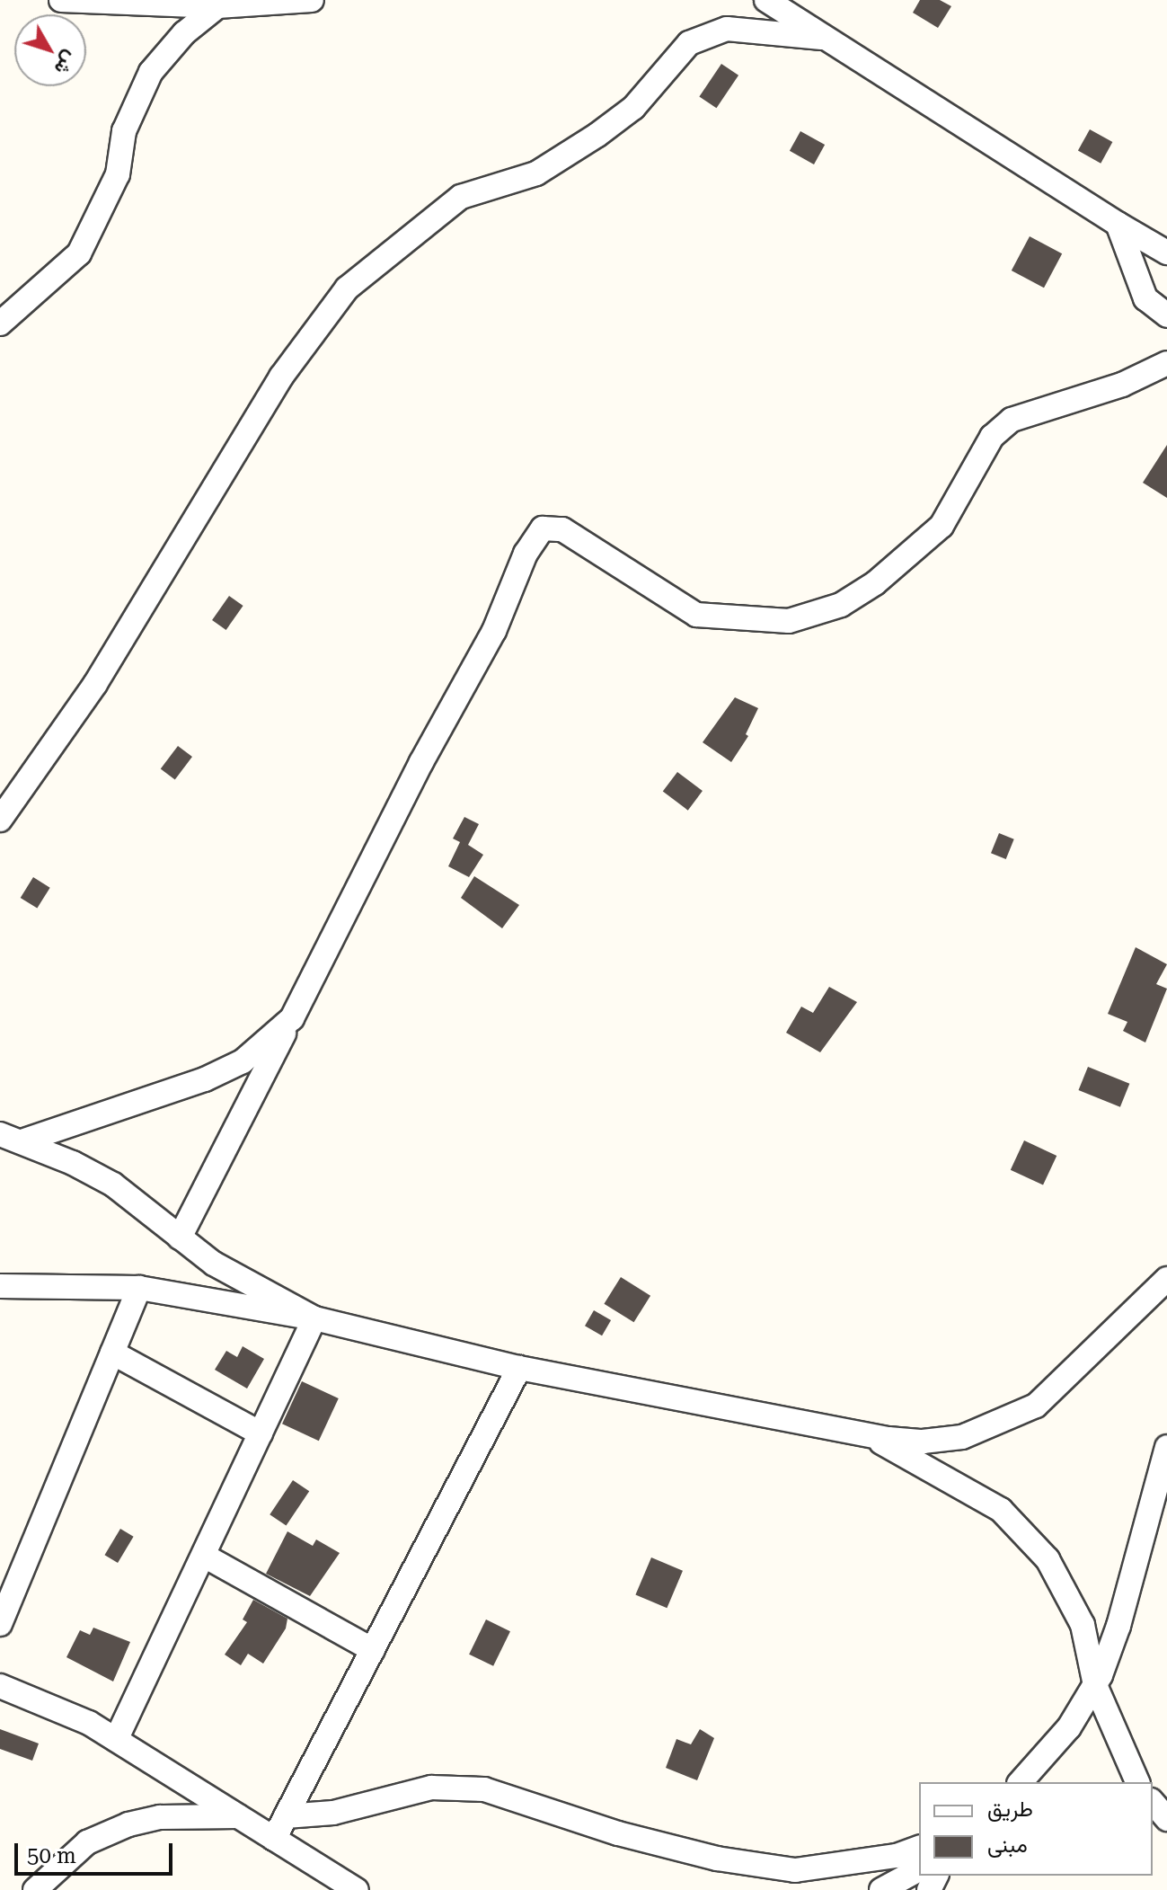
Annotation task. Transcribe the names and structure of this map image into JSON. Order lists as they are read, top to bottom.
{
  "legend": ["طريق", "مبنى"],
  "scale_bar": "50 m",
  "north": "bottom right"
}
